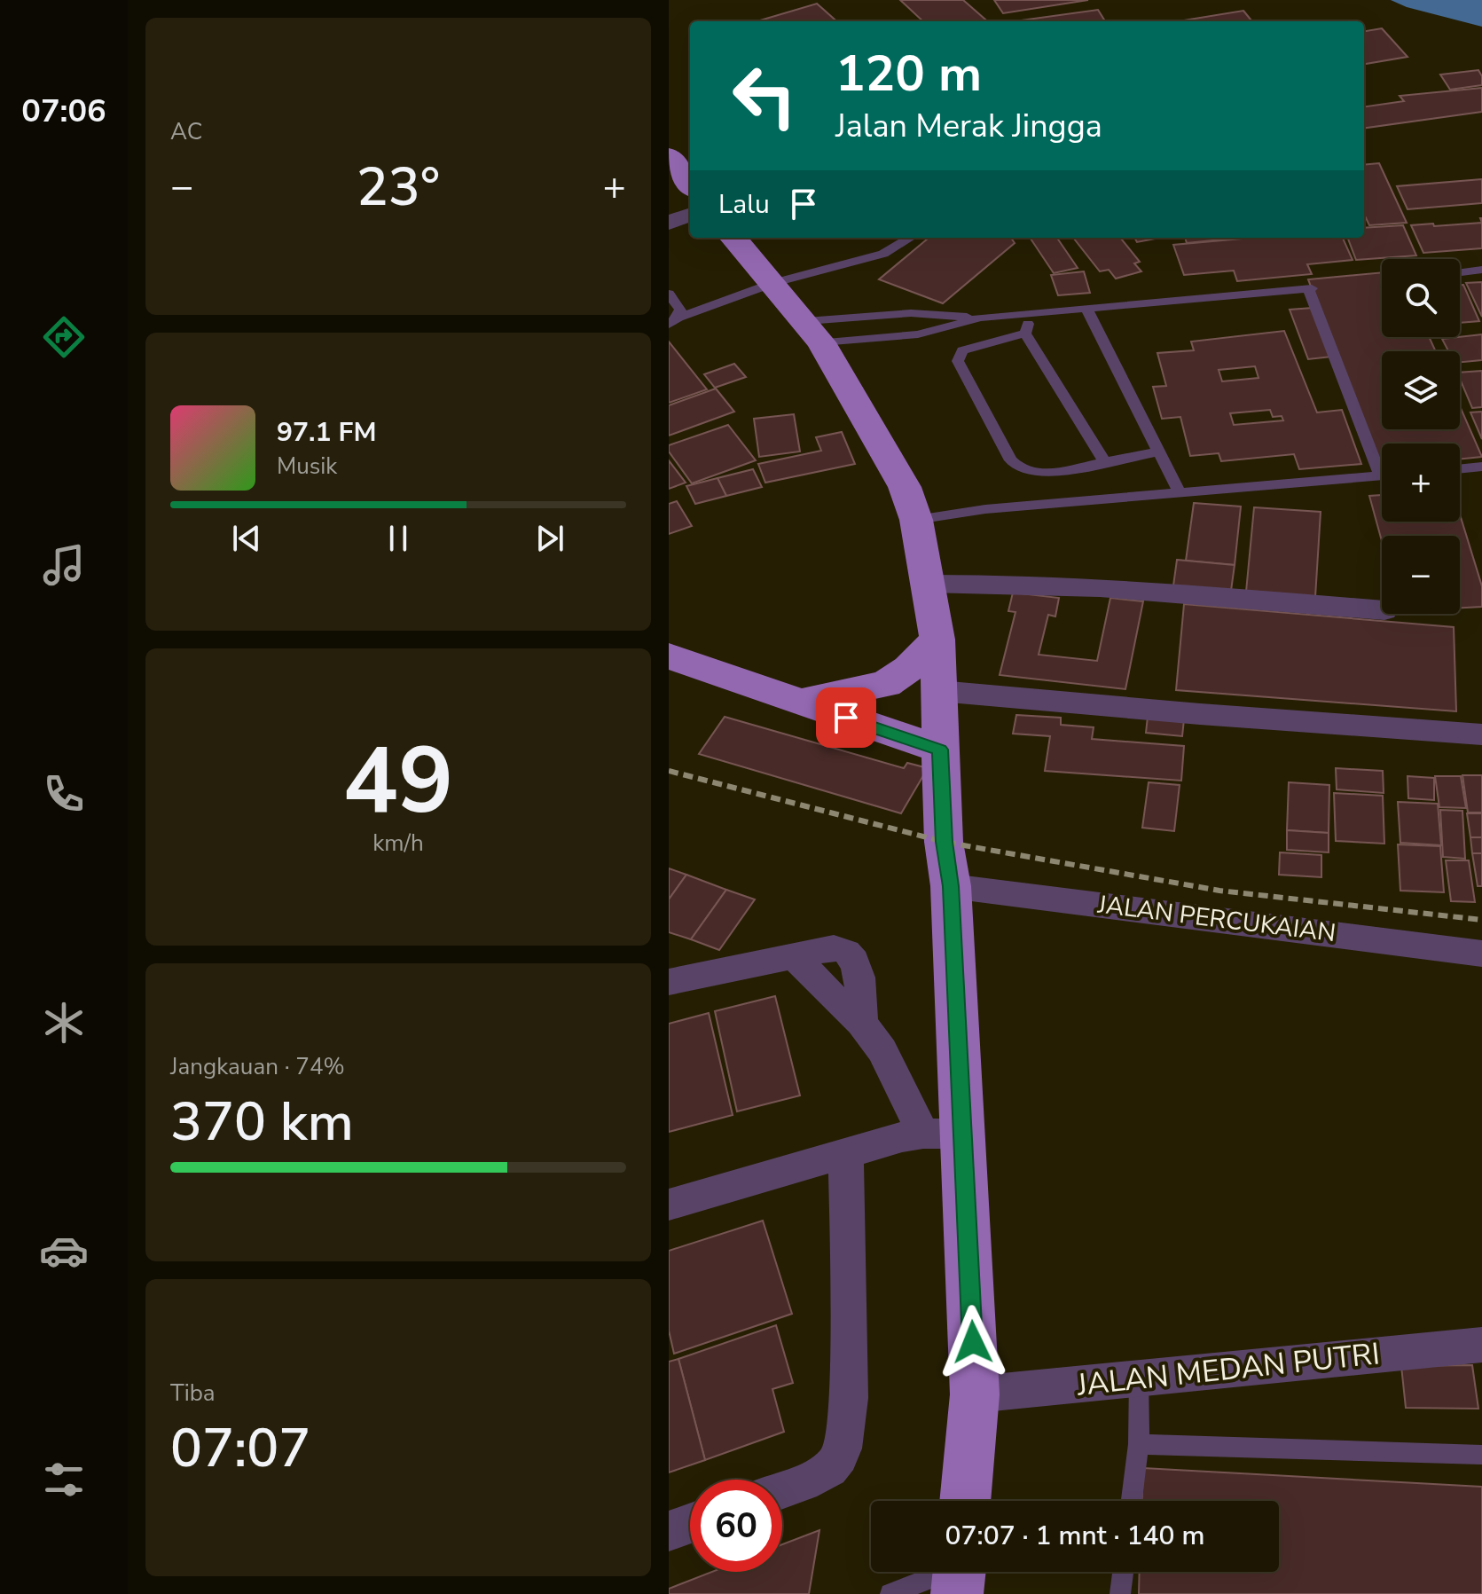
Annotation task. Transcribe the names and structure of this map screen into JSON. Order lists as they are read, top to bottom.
{
  "streets": {
    "street": ["JALAN PERCUKAIAN", "JALAN MEDAN PUTRI"]
  },
  "page": {
    "tabs": "07:06",
    "tile": [
      "AC",
      ["49", "km/h"],
      ["Jangkauan · 74%", "370 km"],
      ["Tiba", "07:07"]
    ],
    "turn": ["120 m", "Jalan Merak Jingga"],
    "heat": ["−", "23°", "+"],
    "then": "Lalu",
    "map_buttons": ["+", "−"],
    "song": ["97.1 FM", "Musik"],
    "limit": "60",
    "trip": "07:07 · 1 mnt · 140 m"
  }
}
